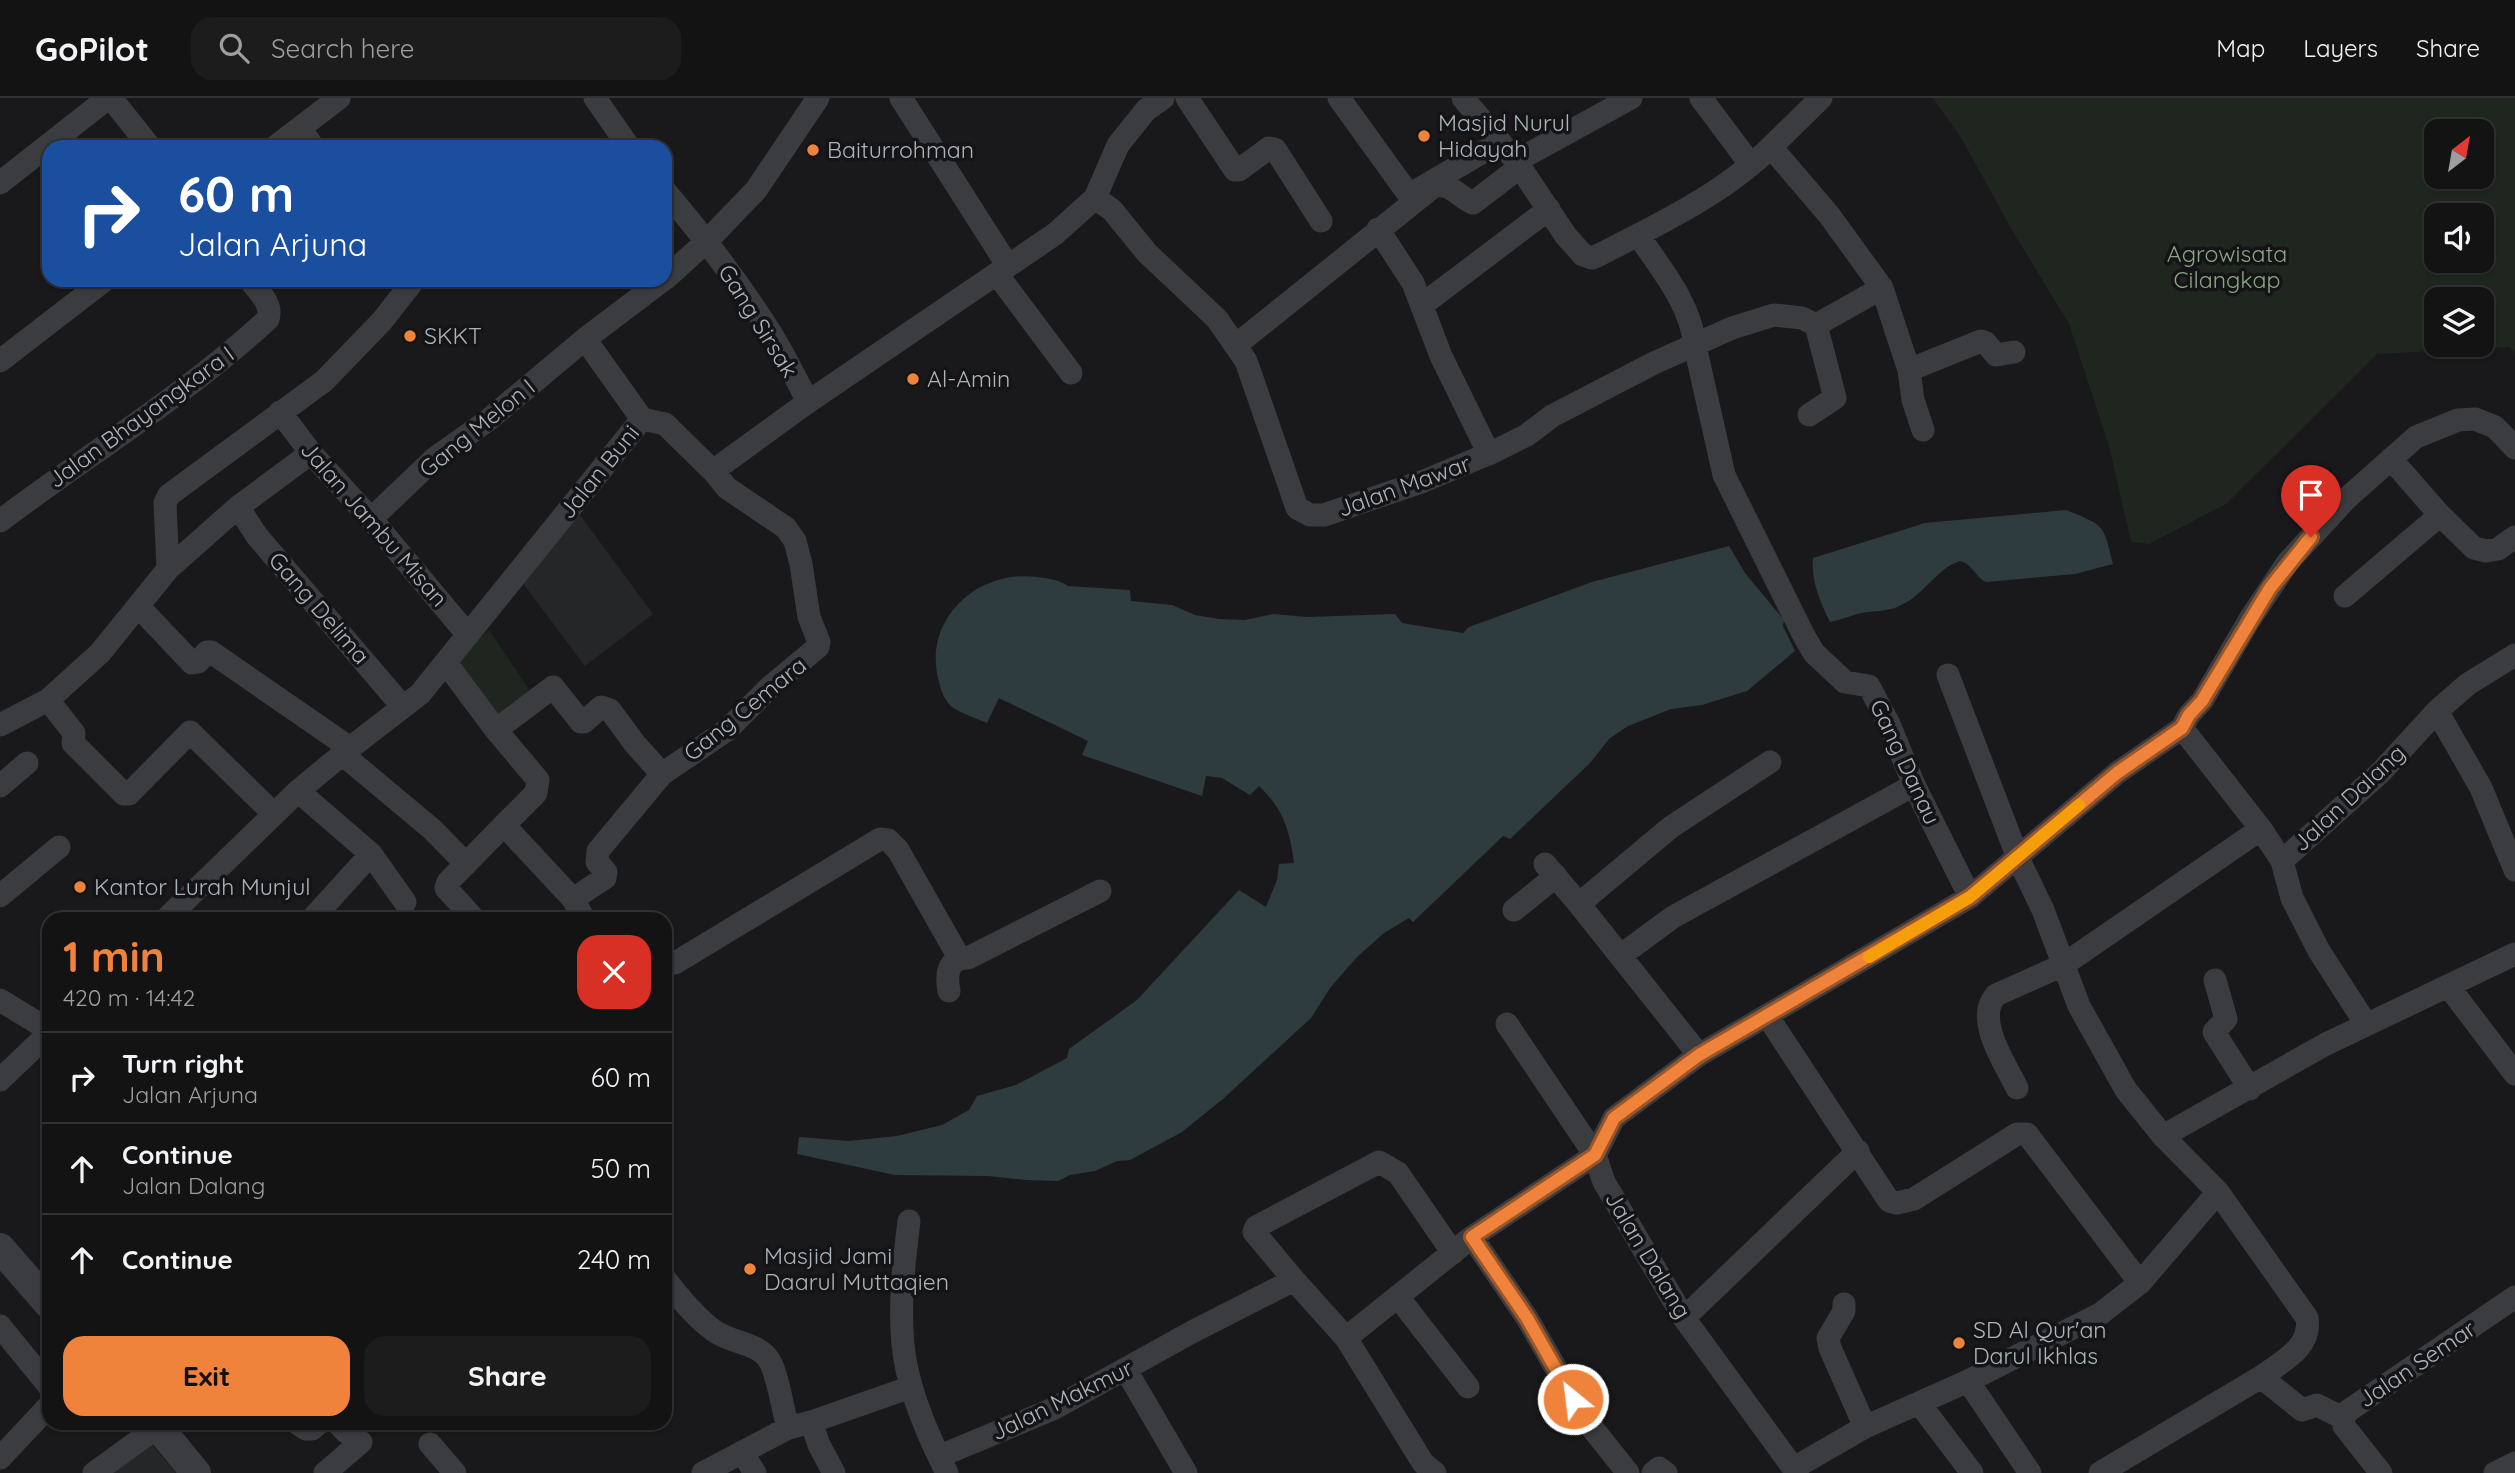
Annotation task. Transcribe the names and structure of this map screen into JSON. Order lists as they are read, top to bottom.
{
  "streets": {
    "street": [
      "Gang Sirsak",
      "Jalan Bhayangkara I",
      "Gang Melon I",
      "Jalan Buni",
      "Jalan Mawar",
      "Jalan Jambu Misan",
      "Gang Delima",
      "Gang Cemara",
      "Gang Danau",
      "Jalan Dalang",
      "Jalan Semar",
      "Jalan Makmur"
    ]
  },
  "crossings": [
    ["Gang Sirsak", "Gang Melon I"],
    ["Gang Melon I", "Jalan Jambu Misan"],
    ["Jalan Buni", "Jalan Jambu Misan"],
    ["Jalan Buni", "Gang Delima"],
    ["Jalan Buni", "Gang Cemara"],
    ["Jalan Mawar", "Gang Danau"]
  ],
  "parks": ["Agrowisata Cilangkap"],
  "places": [
    "Masjid Nurul Hidayah",
    "Baiturrohman",
    "SKKT",
    "Al-Amin",
    "Kantor Lurah Munjul",
    "Masjid Jami Daarul Muttaqien",
    "SD Al Qur'an Darul Ikhlas"
  ],
  "north": "top right",
  "page": {
    "header": "GoPilot",
    "search": "Search here",
    "nav": ["Map", "Layers", "Share"],
    "turn": ["60 m", "Jalan Arjuna"],
    "heading": ["1 min", "420 m · 14:42"],
    "list": [
      {
        "name": "Turn right",
        "note": "Jalan Arjuna",
        "value": "60 m"
      },
      {
        "name": "Continue",
        "note": "Jalan Dalang",
        "value": "50 m"
      },
      {
        "name": "Continue",
        "value": "240 m"
      }
    ],
    "buttons": ["Exit", "Share"]
  }
}
